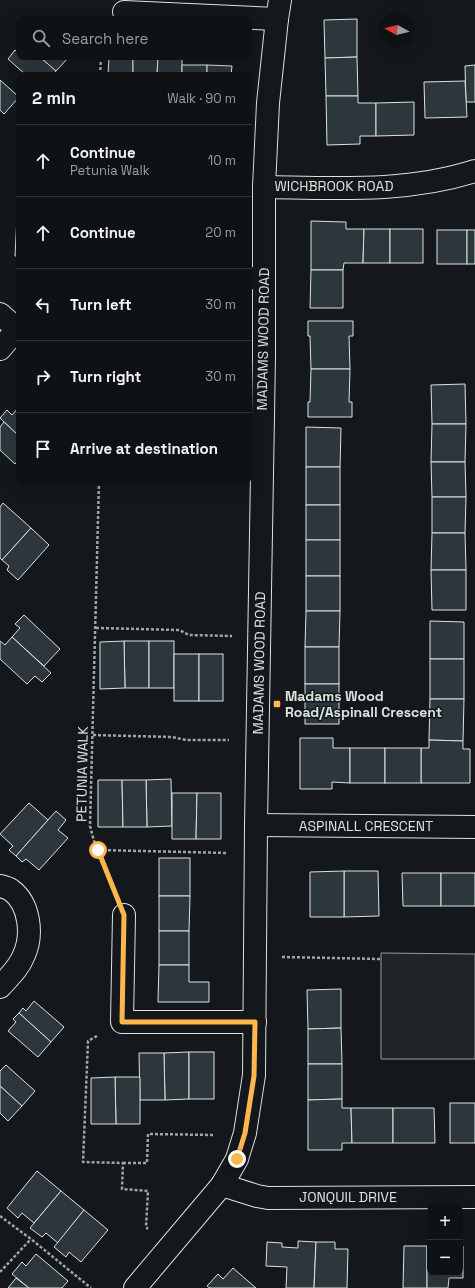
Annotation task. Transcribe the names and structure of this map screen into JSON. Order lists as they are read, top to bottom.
{
  "streets": {
    "street": [
      "WICHBROOK ROAD",
      "MADAMS WOOD ROAD",
      "ASPINALL CRESCENT",
      "JONQUIL DRIVE"
    ],
    "path": ["PETUNIA WALK"]
  },
  "crossings": [
    ["WICHBROOK ROAD", "MADAMS WOOD ROAD"],
    ["MADAMS WOOD ROAD", "ASPINALL CRESCENT"],
    ["MADAMS WOOD ROAD", "JONQUIL DRIVE"]
  ],
  "places": {
    "transit": ["Madams Wood Road/Aspinall Crescent"]
  },
  "north": "left",
  "page": {
    "search": "Search here",
    "heading": ["2 min", "Walk · 90 m"],
    "list": [
      ["Continue", "Petunia Walk", "10 m"],
      ["Continue", "20 m"],
      ["Turn left", "30 m"],
      ["Turn right", "30 m"],
      "Arrive at destination"
    ],
    "map_buttons": ["+", "−"]
  }
}
